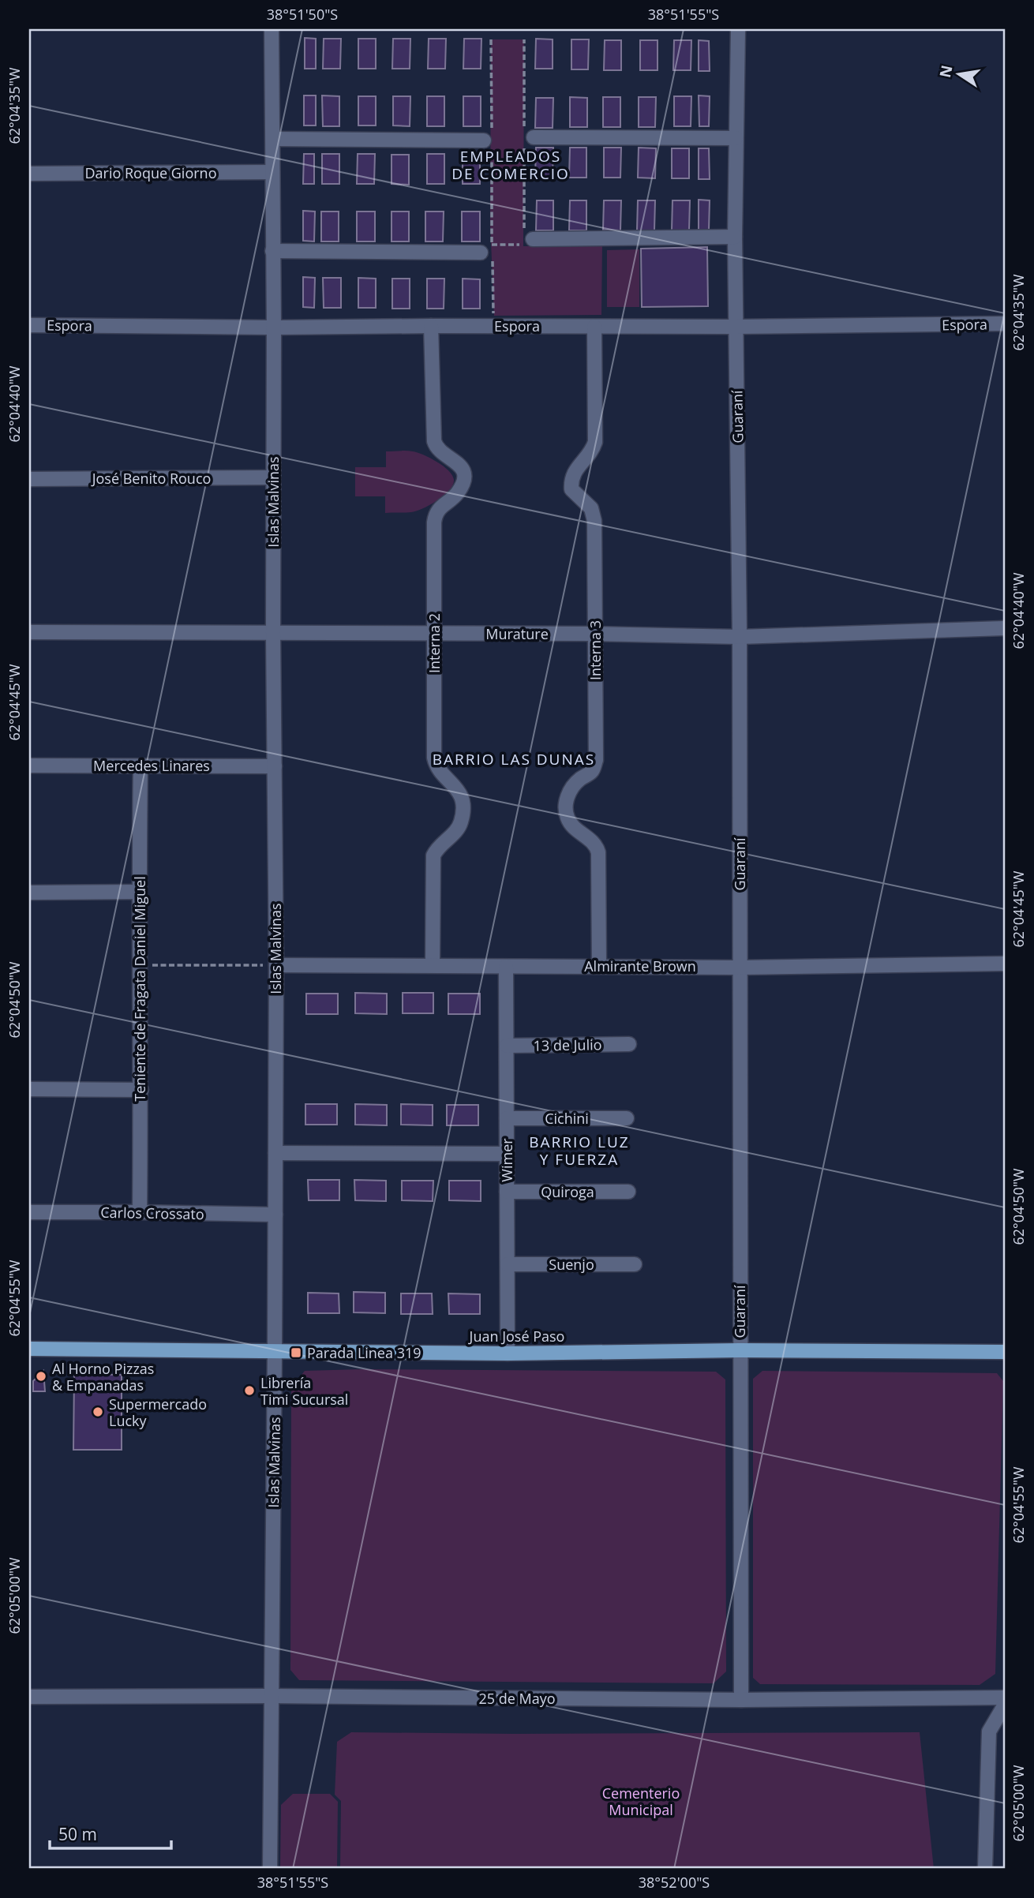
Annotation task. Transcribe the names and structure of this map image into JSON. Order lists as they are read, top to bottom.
{
  "streets": {
    "main road": ["Juan José Paso"],
    "street": [
      "Dario Roque Giorno",
      "Espora",
      "Guaraní",
      "José Benito Rouco",
      "Islas Malvinas",
      "Murature",
      "Interna 2",
      "Interna 3",
      "Mercedes Linares",
      "Almirante Brown",
      "Teniente de Fragata Daniel Miguel",
      "13 de Julio",
      "Cichini",
      "Wimer",
      "Quiroga",
      "Carlos Crossato",
      "Suenjo",
      "25 de Mayo"
    ]
  },
  "crossings": [
    ["Dario Roque Giorno", "Islas Malvinas"],
    ["Espora", "Guaraní"],
    ["Espora", "Islas Malvinas"],
    ["Espora", "Interna 2"],
    ["Espora", "Interna 3"],
    ["Guaraní", "Murature"],
    ["Guaraní", "Almirante Brown"],
    ["Guaraní", "Juan José Paso"],
    ["Guaraní", "25 de Mayo"],
    ["José Benito Rouco", "Islas Malvinas"],
    ["Islas Malvinas", "Murature"],
    ["Islas Malvinas", "Mercedes Linares"],
    ["Islas Malvinas", "Almirante Brown"],
    ["Islas Malvinas", "Carlos Crossato"],
    ["Islas Malvinas", "Juan José Paso"],
    ["Islas Malvinas", "25 de Mayo"],
    ["Murature", "Interna 2"],
    ["Murature", "Interna 3"],
    ["Interna 2", "Almirante Brown"],
    ["Interna 3", "Almirante Brown"],
    ["Mercedes Linares", "Teniente de Fragata Daniel Miguel"],
    ["Almirante Brown", "Wimer"],
    ["Teniente de Fragata Daniel Miguel", "Carlos Crossato"],
    ["13 de Julio", "Wimer"],
    ["Cichini", "Wimer"],
    ["Wimer", "Quiroga"],
    ["Wimer", "Suenjo"],
    ["Wimer", "Juan José Paso"]
  ],
  "districts": ["EMPLEADOS DE COMERCIO", "BARRIO LAS DUNAS", "BARRIO LUZ Y FUERZA"],
  "parks": ["Cementerio Municipal"],
  "places": {
    "transit": ["Parada Linea 319"],
    "other": ["Al Horno Pizzas & Empanadas", "Librería Timi Sucursal", "Supermercado Lucky"]
  },
  "scale_bar": "50 m",
  "north": "left",
  "coordinates": [
    "38°51'50\"S",
    "38°51'55\"S",
    "62°04'35\"W",
    "62°04'40\"W",
    "62°04'45\"W",
    "62°04'50\"W",
    "62°04'55\"W",
    "62°05'00\"W",
    "38°52'00\"S"
  ]
}
